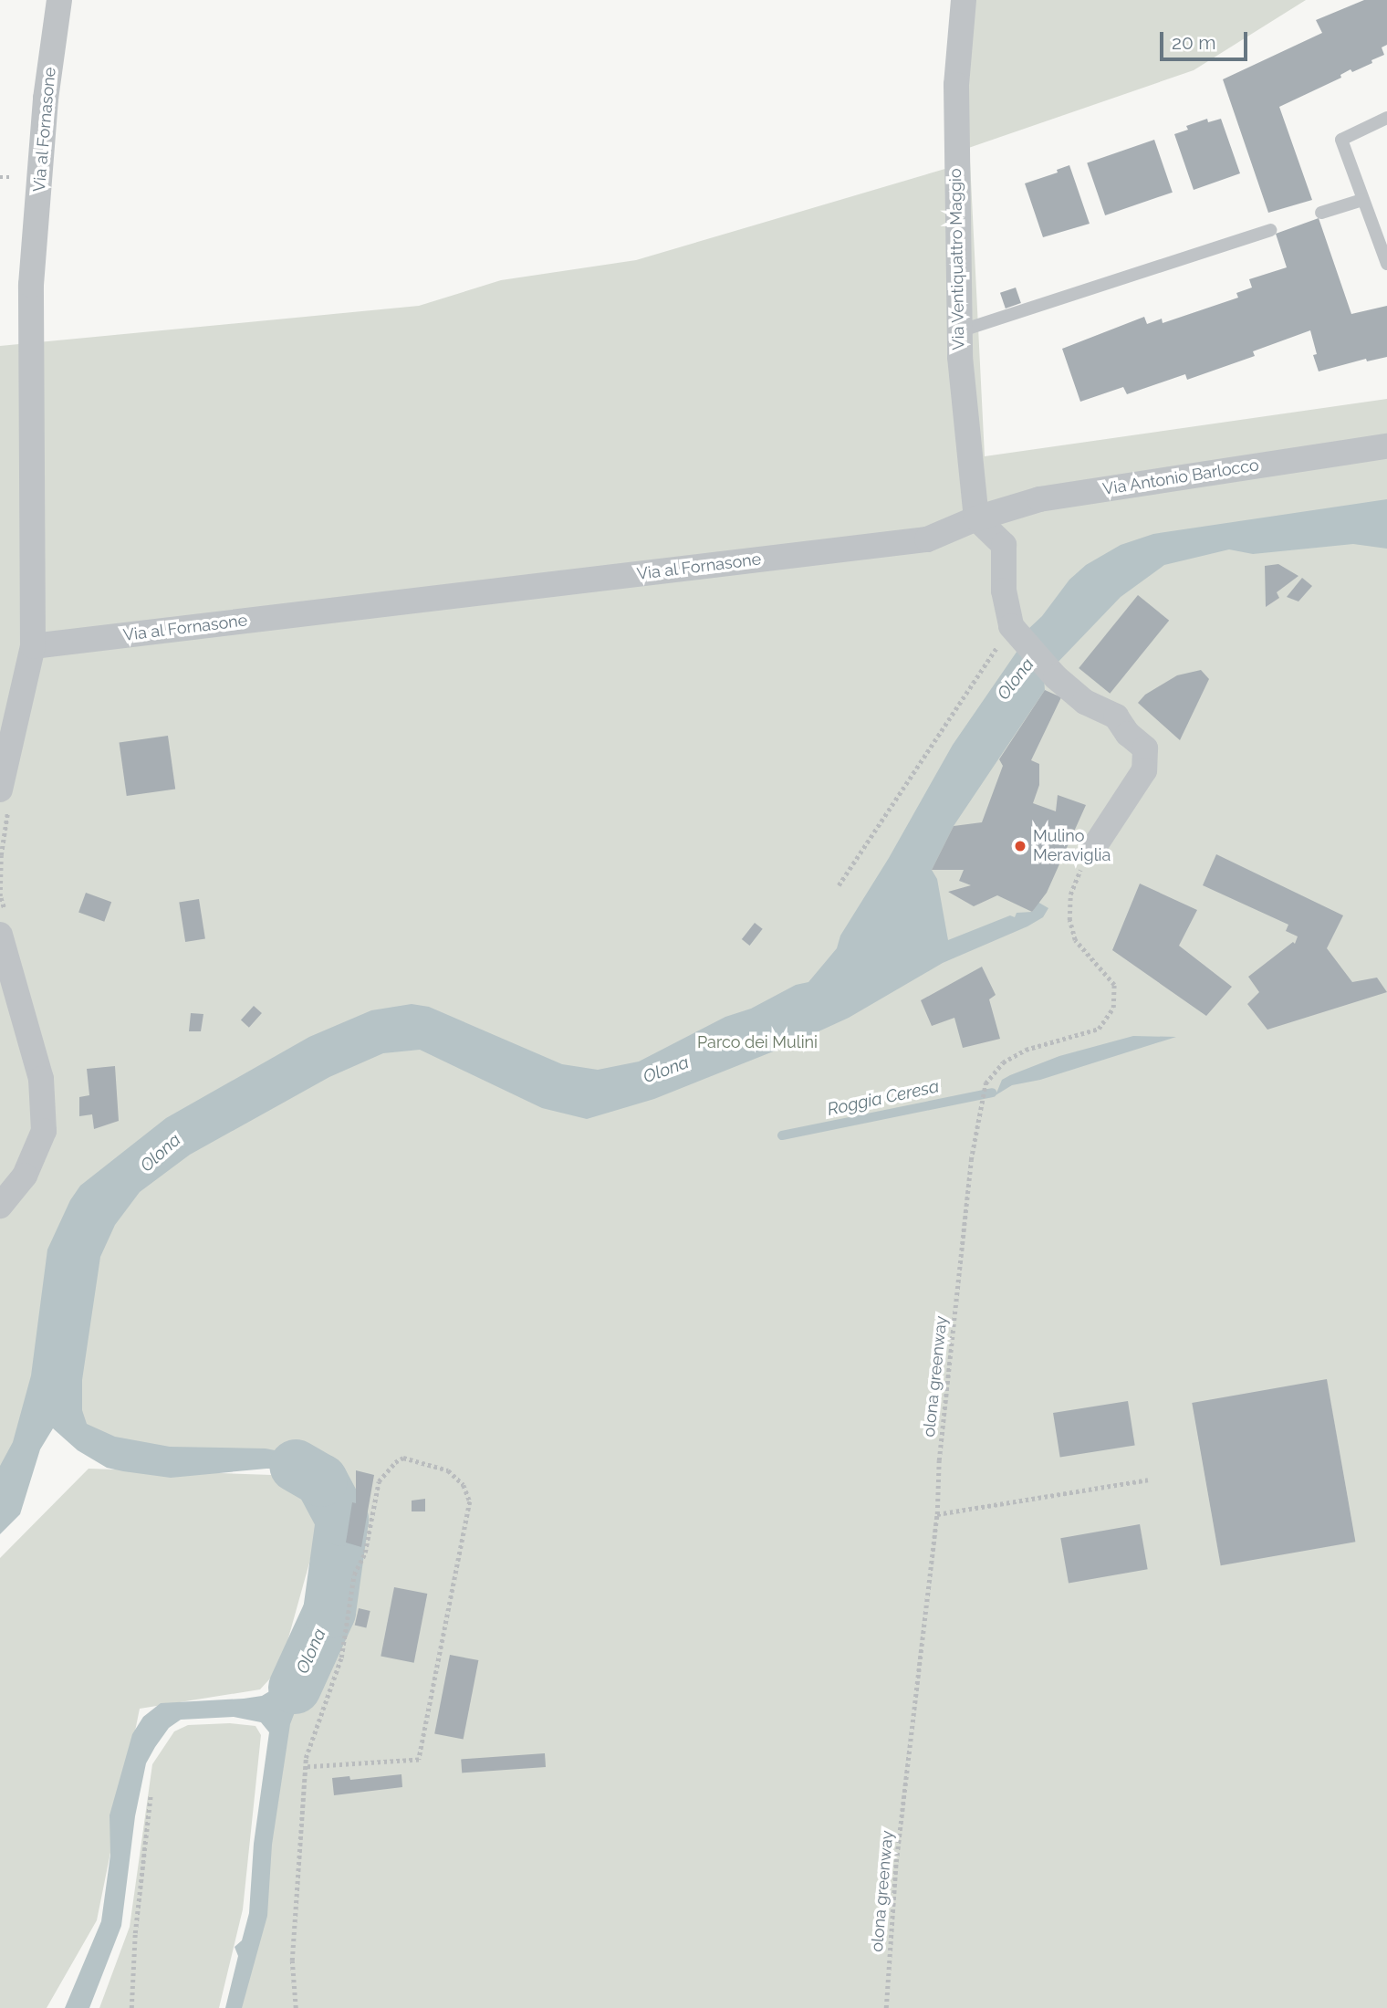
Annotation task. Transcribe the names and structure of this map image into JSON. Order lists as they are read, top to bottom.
{
  "streets": {
    "street": ["Via al Fornasone", "Via Ventiquattro Maggio", "Via Antonio Barlocco"],
    "path": ["olona greenway"]
  },
  "crossings": [
    ["Via al Fornasone", "Via Ventiquattro Maggio"],
    ["Via al Fornasone", "Via Antonio Barlocco"],
    ["Via Ventiquattro Maggio", "Via Antonio Barlocco"]
  ],
  "water": ["Olona", "Roggia Ceresa"],
  "parks": ["Parco dei Mulini"],
  "places": ["Mulino Meraviglia"],
  "scale_bar": "20 m"
}
